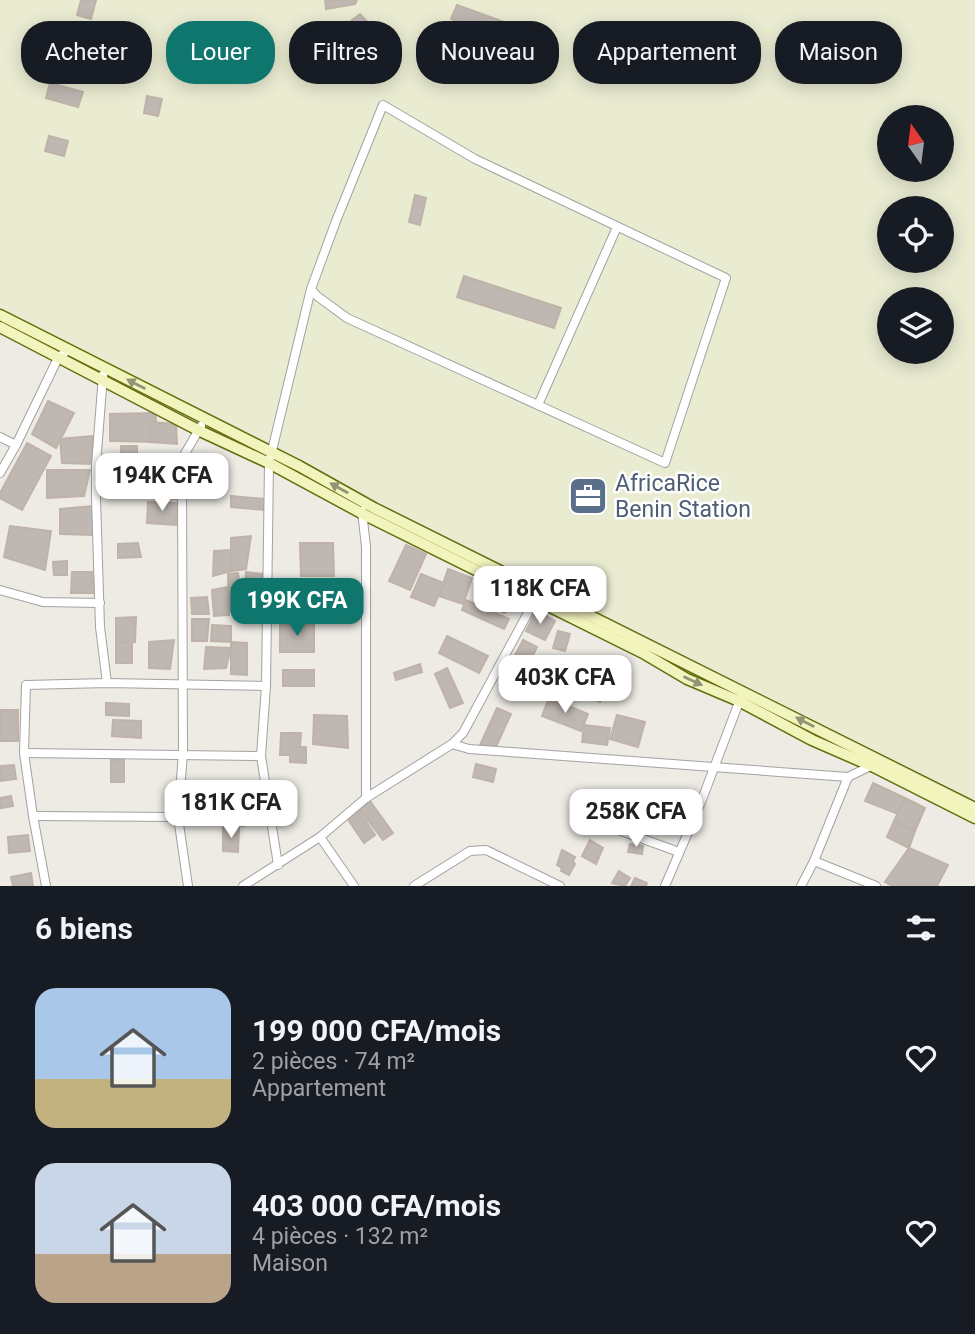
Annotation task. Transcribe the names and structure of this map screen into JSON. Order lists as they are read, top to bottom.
{
  "places": {
    "office": ["AfricaRice Benin Station"]
  },
  "north": "top",
  "page": {
    "chip": [
      "Acheter",
      "Louer",
      "Filtres",
      "Nouveau",
      "Appartement",
      "Maison"
    ],
    "price": [
      "194K CFA",
      "118K CFA",
      "199K CFA",
      "403K CFA",
      "181K CFA",
      "258K CFA"
    ],
    "heading": "6 biens",
    "list": [
      {
        "name": "199 000 CFA/mois",
        "note": "2 pièces · 74 m² · Appartement"
      },
      {
        "name": "403 000 CFA/mois",
        "note": "4 pièces · 132 m² · Maison"
      }
    ]
  }
}
